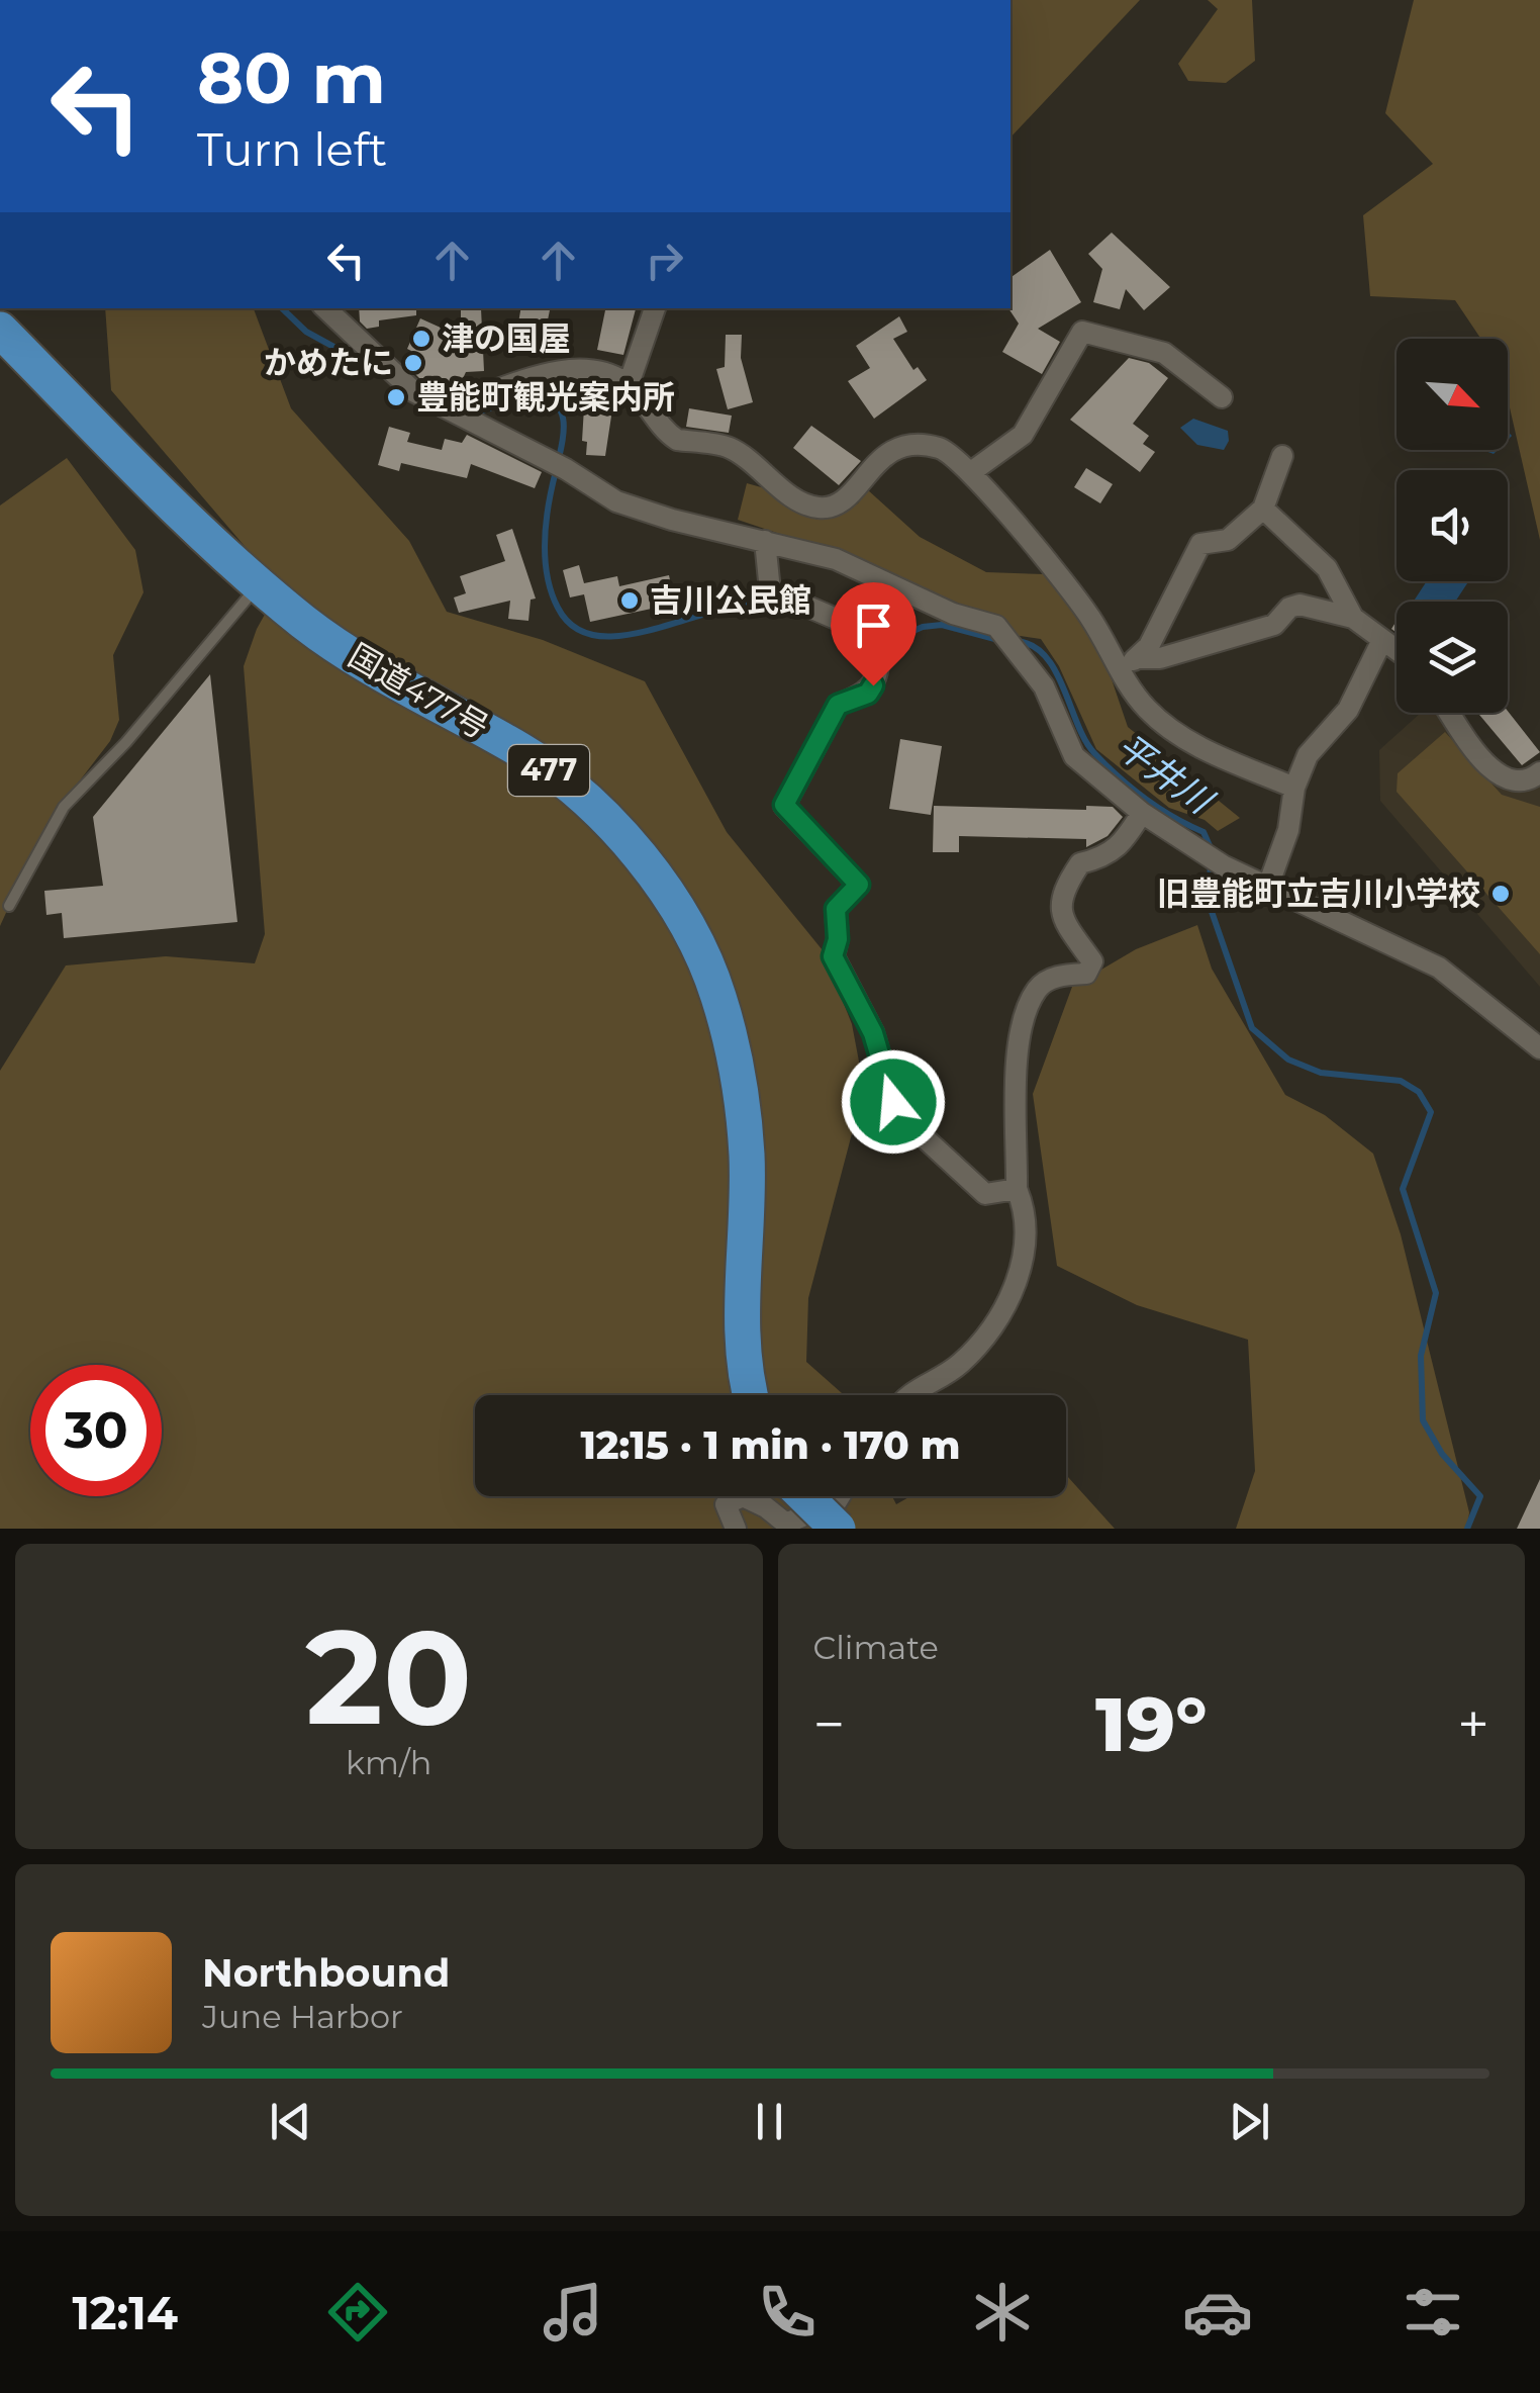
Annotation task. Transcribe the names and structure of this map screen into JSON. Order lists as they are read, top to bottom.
{
  "streets": {
    "highway": ["国道477号", "477"]
  },
  "water": ["平井川"],
  "places": [
    "津の国屋",
    "かめたに",
    "豊能町観光案内所",
    "吉川公民館",
    "旧豊能町立吉川小学校"
  ],
  "north": "bottom right",
  "page": {
    "turn": ["80 m", "Turn left"],
    "limit": "30",
    "trip": "12:15 · 1 min · 170 m",
    "tile": [
      ["20", "km/h"],
      "Climate"
    ],
    "heat": ["−", "19°", "+"],
    "song": ["Northbound", "June Harbor"],
    "tabs": "12:14"
  }
}
